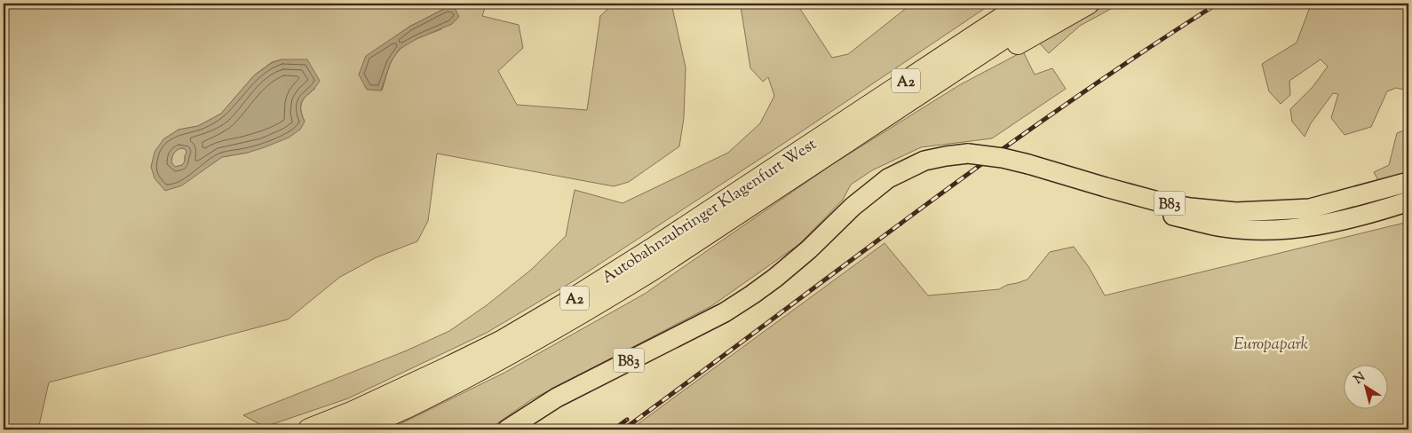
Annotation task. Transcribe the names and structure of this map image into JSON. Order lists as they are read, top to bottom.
{
  "streets": {
    "highway": ["A2", "Autobahnzubringer Klagenfurt West"],
    "main road": ["B83"]
  },
  "parks": ["Europapark"],
  "north": "top left"
}
